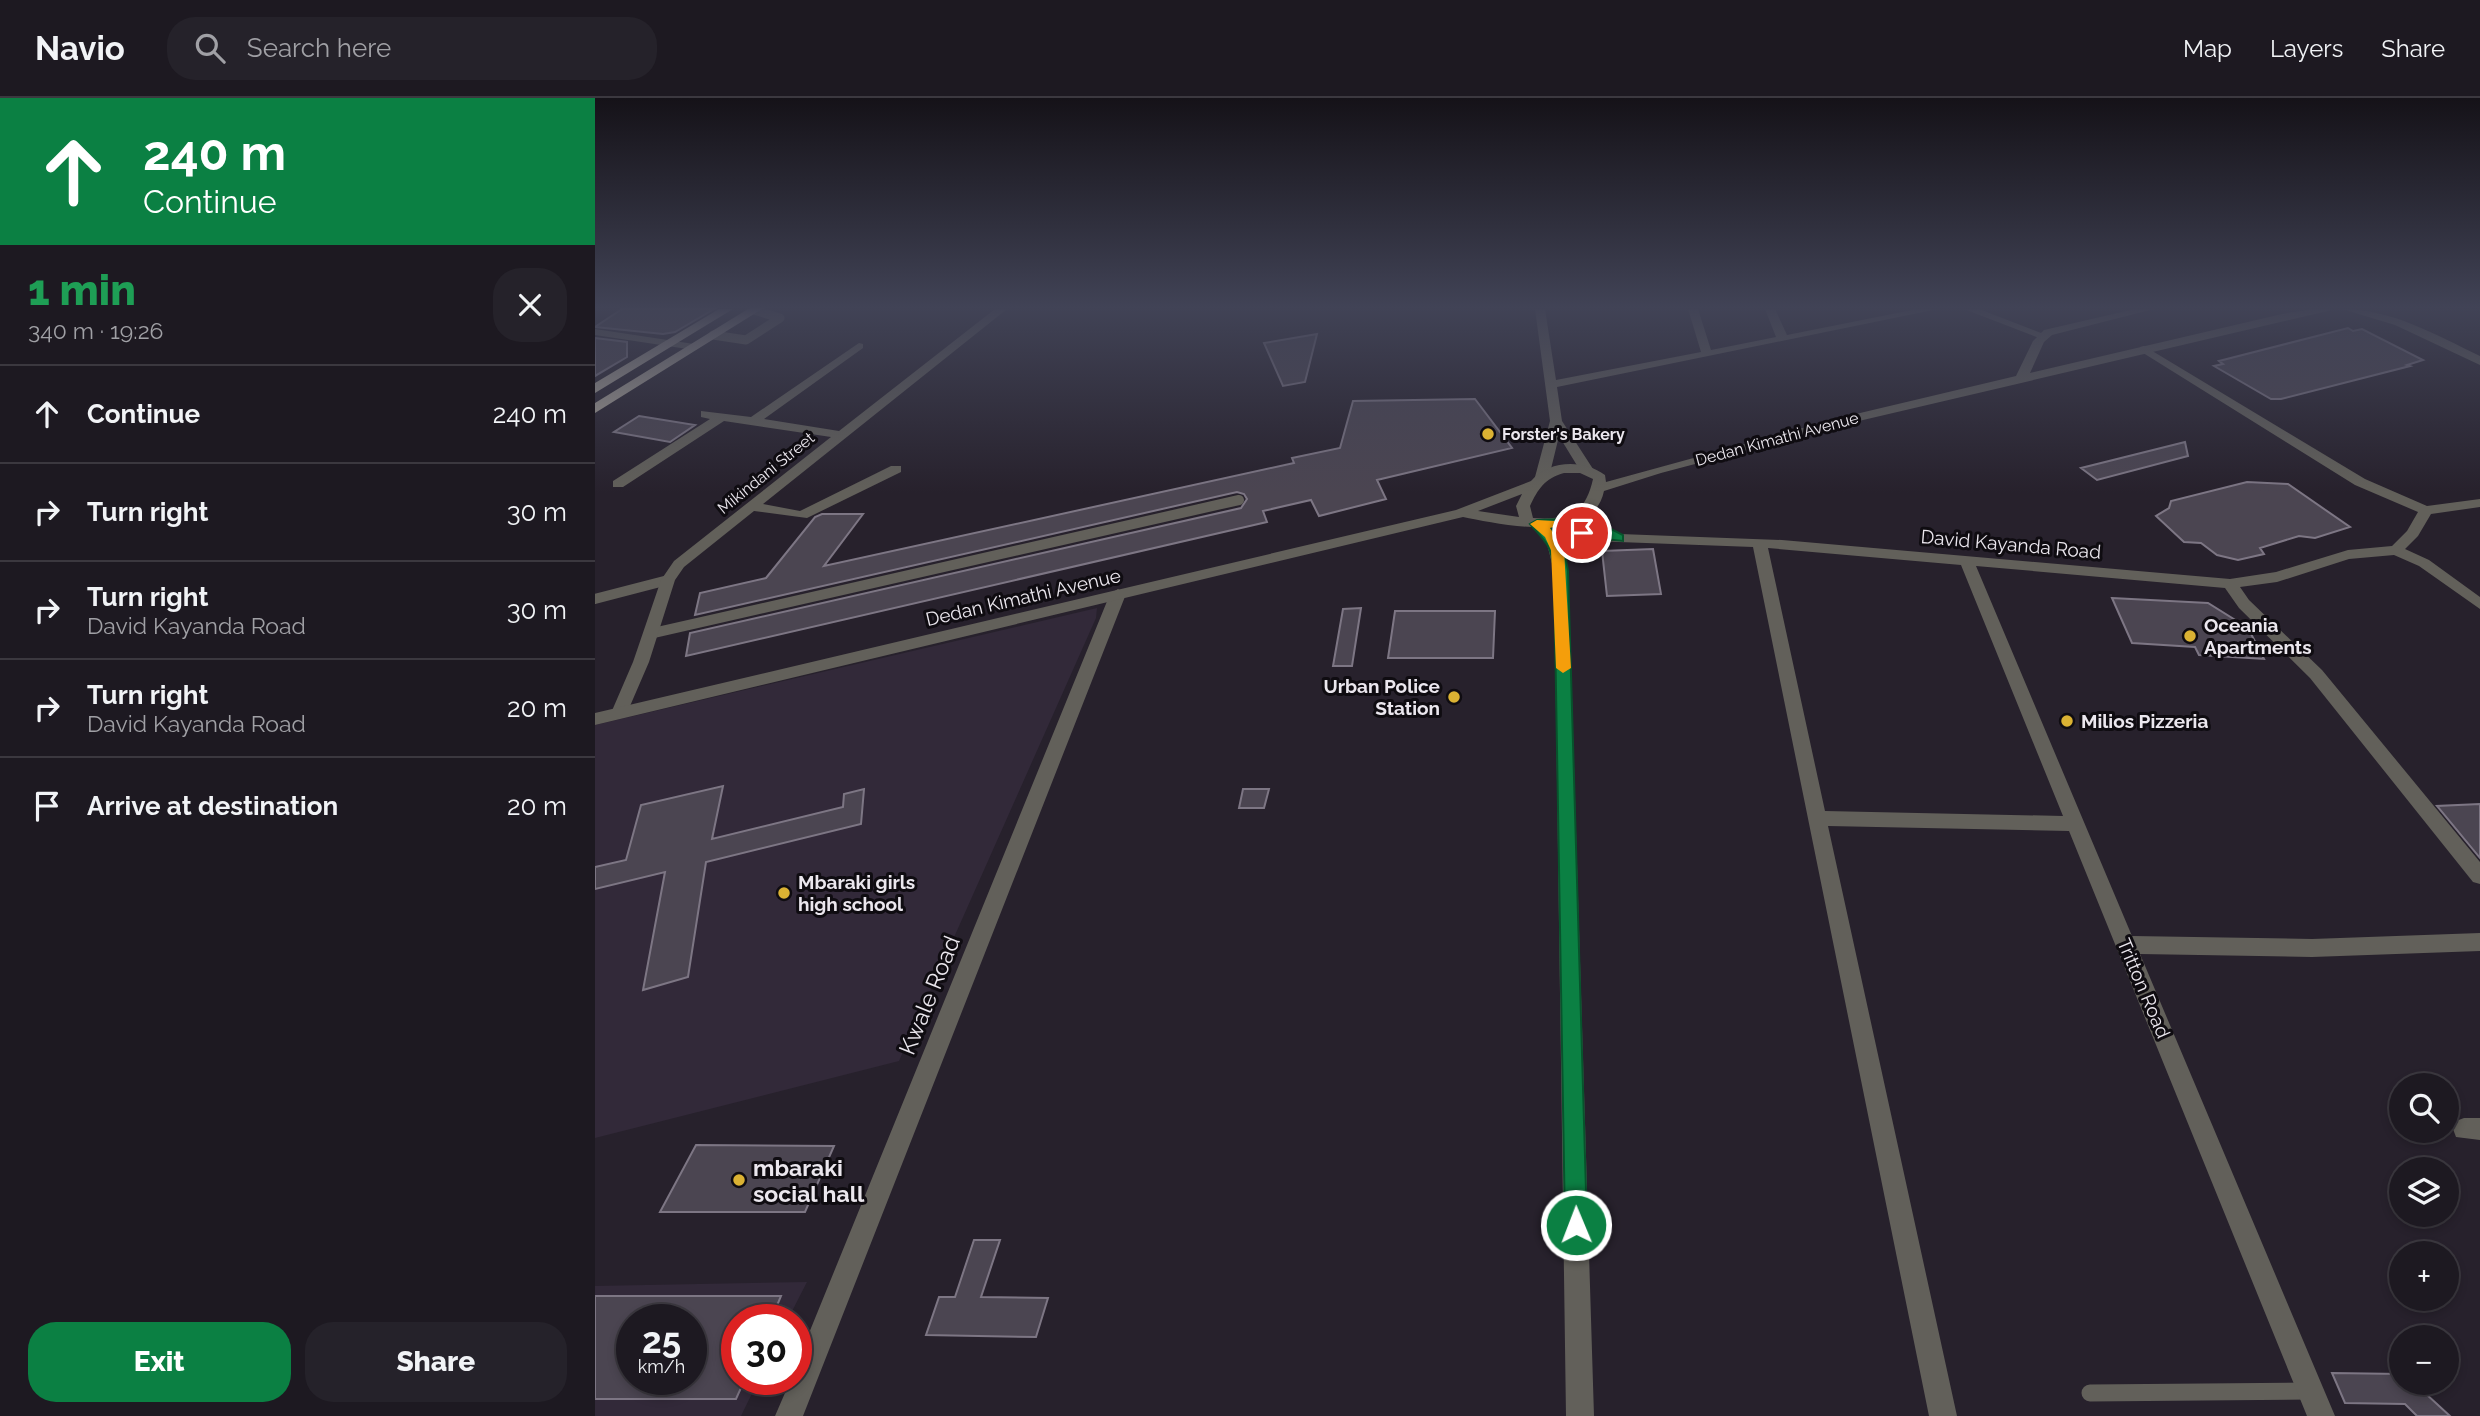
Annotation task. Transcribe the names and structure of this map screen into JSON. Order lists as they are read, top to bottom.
{
  "streets": {
    "street": [
      "Dedan Kimathi Avenue",
      "Mikindani Street",
      "David Kayanda Road",
      "Tritton Road",
      "Kwale Road"
    ]
  },
  "crossings": [
    ["Dedan Kimathi Avenue", "Mikindani Street"],
    ["Dedan Kimathi Avenue", "Kwale Road"],
    ["David Kayanda Road", "Tritton Road"]
  ],
  "places": [
    "Forster's Bakery",
    "Oceania Apartments",
    "Urban Police Station",
    "Milios Pizzeria",
    "Mbaraki girls high school",
    "mbaraki social hall"
  ],
  "page": {
    "header": "Navio",
    "search": "Search here",
    "nav": ["Map", "Layers", "Share"],
    "turn": ["240 m", "Continue"],
    "heading": ["1 min", "340 m · 19:26"],
    "list": [
      {
        "name": "Continue",
        "value": "240 m"
      },
      {
        "name": "Turn right",
        "value": "30 m"
      },
      {
        "name": "Turn right",
        "note": "David Kayanda Road",
        "value": "30 m"
      },
      {
        "name": "Turn right",
        "note": "David Kayanda Road",
        "value": "20 m"
      },
      {
        "name": "Arrive at destination",
        "value": "20 m"
      }
    ],
    "map_buttons": ["+", "−"],
    "speed": "25 km/h",
    "limit": "30",
    "buttons": ["Exit", "Share"]
  }
}
